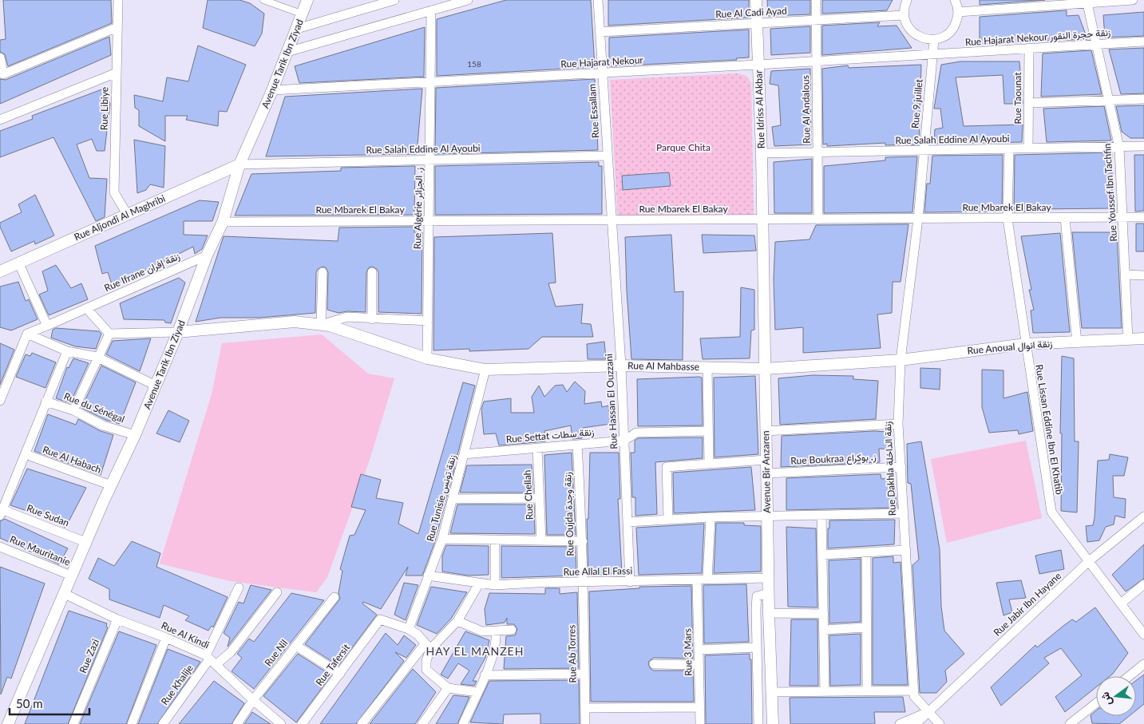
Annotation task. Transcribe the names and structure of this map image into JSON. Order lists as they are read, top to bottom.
{
  "streets": {
    "street": [
      "Rue Al Cadi Ayad",
      "Rue Hajarat Nekour زنقة حجرة النقور",
      "Rue Hajarat Nekour",
      "Avenue Tarik Ibn Ziyad",
      "Rue Taounat",
      "Rue 9 juillet",
      "Rue Libiye",
      "Rue Idriss Al Akbar",
      "Rue Al Andalous",
      "Rue Essallam",
      "Rue Salah Eddine Al Ayoubi",
      "Rue Youssef Ibn Tachfin",
      "Rue Mbarek El Bakay",
      "Rue Algérie ز. الجزائر",
      "Rue Aljondi Al Maghribi",
      "Rue Ifrane زنقة إفران",
      "Rue Anoual زنقة انوال",
      "Rue Al Mahbasse",
      "Rue Hassan El Ouzzani",
      "Rue du Sénégal",
      "Rue Lissan Eddine Ibn El Khatib",
      "Rue Settat زنقة سطات",
      "Rue Boukraa ز. بوكراع",
      "Rue Al Habach",
      "Rue Dakhla زنقة الداخلة",
      "Avenue Bir Anzaren",
      "Rue Chellah",
      "Rue Tunisie زنقة تونس",
      "Rue Oujda زنقة وجدة",
      "Rue Sudan",
      "Rue Mauritanie",
      "Rue Allal El Fassi",
      "Rue Jabir Ibn Hayane",
      "Rue Al Kindi",
      "Rue 3 Mars",
      "Rue Nil",
      "Rue Ab Torres",
      "Rue Zazi",
      "Rue Tafersit",
      "Rue Khalije"
    ]
  },
  "crossings": [
    ["Rue Al Cadi Ayad", "Rue Idriss Al Akbar"],
    ["Rue Al Cadi Ayad", "Rue Al Andalous"],
    ["Rue Al Cadi Ayad", "Rue Essallam"],
    ["Rue Hajarat Nekour زنقة حجرة النقور", "Rue Hajarat Nekour"],
    ["Rue Hajarat Nekour زنقة حجرة النقور", "Rue Taounat"],
    ["Rue Hajarat Nekour زنقة حجرة النقور", "Rue 9 juillet"],
    ["Rue Hajarat Nekour زنقة حجرة النقور", "Rue Youssef Ibn Tachfin"],
    ["Rue Hajarat Nekour", "Avenue Tarik Ibn Ziyad"],
    ["Rue Hajarat Nekour", "Rue 9 juillet"],
    ["Rue Hajarat Nekour", "Rue Idriss Al Akbar"],
    ["Rue Hajarat Nekour", "Rue Al Andalous"],
    ["Rue Hajarat Nekour", "Rue Essallam"],
    ["Rue Hajarat Nekour", "Rue Algérie ز. الجزائر"],
    ["Avenue Tarik Ibn Ziyad", "Rue Salah Eddine Al Ayoubi"],
    ["Avenue Tarik Ibn Ziyad", "Rue Mbarek El Bakay"],
    ["Avenue Tarik Ibn Ziyad", "Rue Aljondi Al Maghribi"],
    ["Avenue Tarik Ibn Ziyad", "Rue Ifrane زنقة إفران"],
    ["Avenue Tarik Ibn Ziyad", "Rue Al Mahbasse"],
    ["Avenue Tarik Ibn Ziyad", "Rue du Sénégal"],
    ["Avenue Tarik Ibn Ziyad", "Rue Al Habach"],
    ["Avenue Tarik Ibn Ziyad", "Rue Sudan"],
    ["Avenue Tarik Ibn Ziyad", "Rue Mauritanie"],
    ["Avenue Tarik Ibn Ziyad", "Rue Al Kindi"],
    ["Rue Taounat", "Rue Salah Eddine Al Ayoubi"],
    ["Rue 9 juillet", "Rue Salah Eddine Al Ayoubi"],
    ["Rue 9 juillet", "Rue Mbarek El Bakay"],
    ["Rue 9 juillet", "Rue Dakhla زنقة الداخلة"],
    ["Rue Libiye", "Rue Aljondi Al Maghribi"],
    ["Rue Idriss Al Akbar", "Rue Salah Eddine Al Ayoubi"],
    ["Rue Idriss Al Akbar", "Rue Mbarek El Bakay"],
    ["Rue Idriss Al Akbar", "Avenue Bir Anzaren"],
    ["Rue Al Andalous", "Rue Salah Eddine Al Ayoubi"],
    ["Rue Al Andalous", "Rue Mbarek El Bakay"],
    ["Rue Essallam", "Rue Salah Eddine Al Ayoubi"],
    ["Rue Essallam", "Rue Mbarek El Bakay"],
    ["Rue Essallam", "Rue Hassan El Ouzzani"],
    ["Rue Salah Eddine Al Ayoubi", "Rue Youssef Ibn Tachfin"],
    ["Rue Salah Eddine Al Ayoubi", "Rue Algérie ز. الجزائر"],
    ["Rue Salah Eddine Al Ayoubi", "Rue Aljondi Al Maghribi"],
    ["Rue Salah Eddine Al Ayoubi", "Rue Lissan Eddine Ibn El Khatib"],
    ["Rue Youssef Ibn Tachfin", "Rue Mbarek El Bakay"],
    ["Rue Youssef Ibn Tachfin", "Rue Anoual زنقة انوال"],
    ["Rue Mbarek El Bakay", "Rue Algérie ز. الجزائر"],
    ["Rue Mbarek El Bakay", "Rue Hassan El Ouzzani"],
    ["Rue Mbarek El Bakay", "Rue Lissan Eddine Ibn El Khatib"],
    ["Rue Mbarek El Bakay", "Rue Dakhla زنقة الداخلة"],
    ["Rue Mbarek El Bakay", "Avenue Bir Anzaren"],
    ["Rue Algérie ز. الجزائر", "Rue Al Mahbasse"],
    ["Rue Anoual زنقة انوال", "Rue Al Mahbasse"],
    ["Rue Anoual زنقة انوال", "Rue Lissan Eddine Ibn El Khatib"],
    ["Rue Anoual زنقة انوال", "Rue Dakhla زنقة الداخلة"],
    ["Rue Al Mahbasse", "Rue Hassan El Ouzzani"],
    ["Rue Al Mahbasse", "Rue Dakhla زنقة الداخلة"],
    ["Rue Al Mahbasse", "Avenue Bir Anzaren"],
    ["Rue Al Mahbasse", "Rue Tunisie زنقة تونس"],
    ["Rue Hassan El Ouzzani", "Rue Settat زنقة سطات"],
    ["Rue Hassan El Ouzzani", "Rue Allal El Fassi"],
    ["Rue Lissan Eddine Ibn El Khatib", "Rue Jabir Ibn Hayane"],
    ["Rue Settat زنقة سطات", "Rue Chellah"],
    ["Rue Settat زنقة سطات", "Rue Tunisie زنقة تونس"],
    ["Rue Settat زنقة سطات", "Rue Oujda زنقة وجدة"],
    ["Rue Boukraa ز. بوكراع", "Rue Dakhla زنقة الداخلة"],
    ["Rue Boukraa ز. بوكراع", "Avenue Bir Anzaren"],
    ["Rue Dakhla زنقة الداخلة", "Rue Jabir Ibn Hayane"],
    ["Avenue Bir Anzaren", "Rue Allal El Fassi"],
    ["Rue Tunisie زنقة تونس", "Rue Allal El Fassi"],
    ["Rue Tunisie زنقة تونس", "Rue Tafersit"],
    ["Rue Oujda زنقة وجدة", "Rue Allal El Fassi"],
    ["Rue Oujda زنقة وجدة", "Rue Ab Torres"],
    ["Rue Allal El Fassi", "Rue 3 Mars"],
    ["Rue Allal El Fassi", "Rue Ab Torres"],
    ["Rue Al Kindi", "Rue Nil"],
    ["Rue Al Kindi", "Rue Zazi"],
    ["Rue Al Kindi", "Rue Khalije"]
  ],
  "districts": ["HAY EL MANZEH"],
  "parks": ["Parque Chita"],
  "house_numbers": ["158"],
  "scale_bar": "50 m",
  "north": "left"
}
